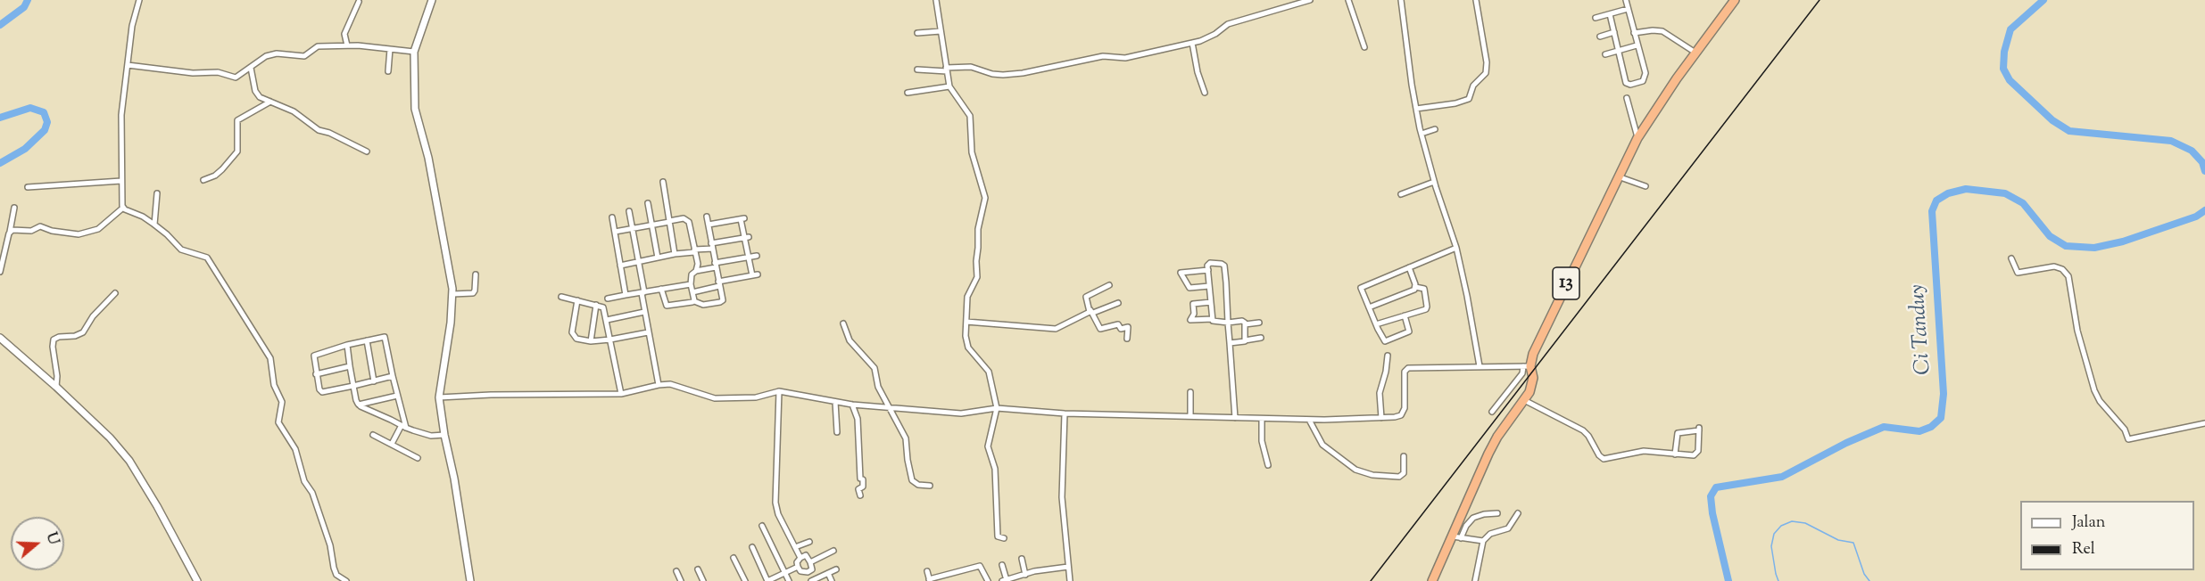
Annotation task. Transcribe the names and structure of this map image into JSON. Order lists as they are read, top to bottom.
{
  "streets": {
    "highway": ["13"]
  },
  "water": ["Ci Tanduy"],
  "legend": ["Jalan", "Rel"],
  "north": "right"
}
